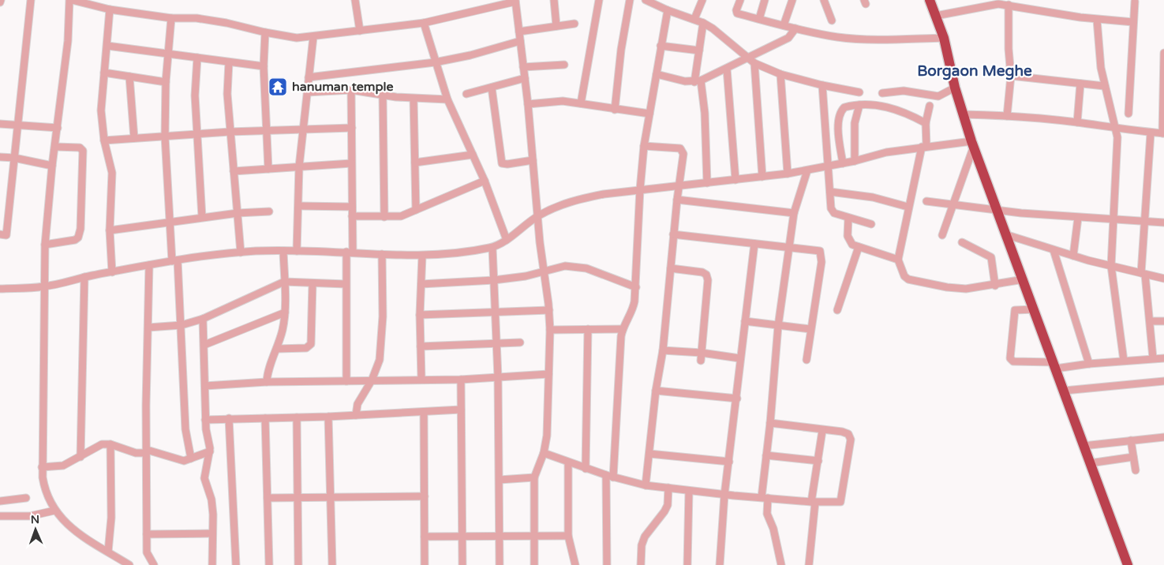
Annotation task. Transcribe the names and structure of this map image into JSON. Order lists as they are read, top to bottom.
{
  "districts": ["Borgaon Meghe"],
  "places": {
    "temple": ["hanuman temple"]
  },
  "north": "top"
}
